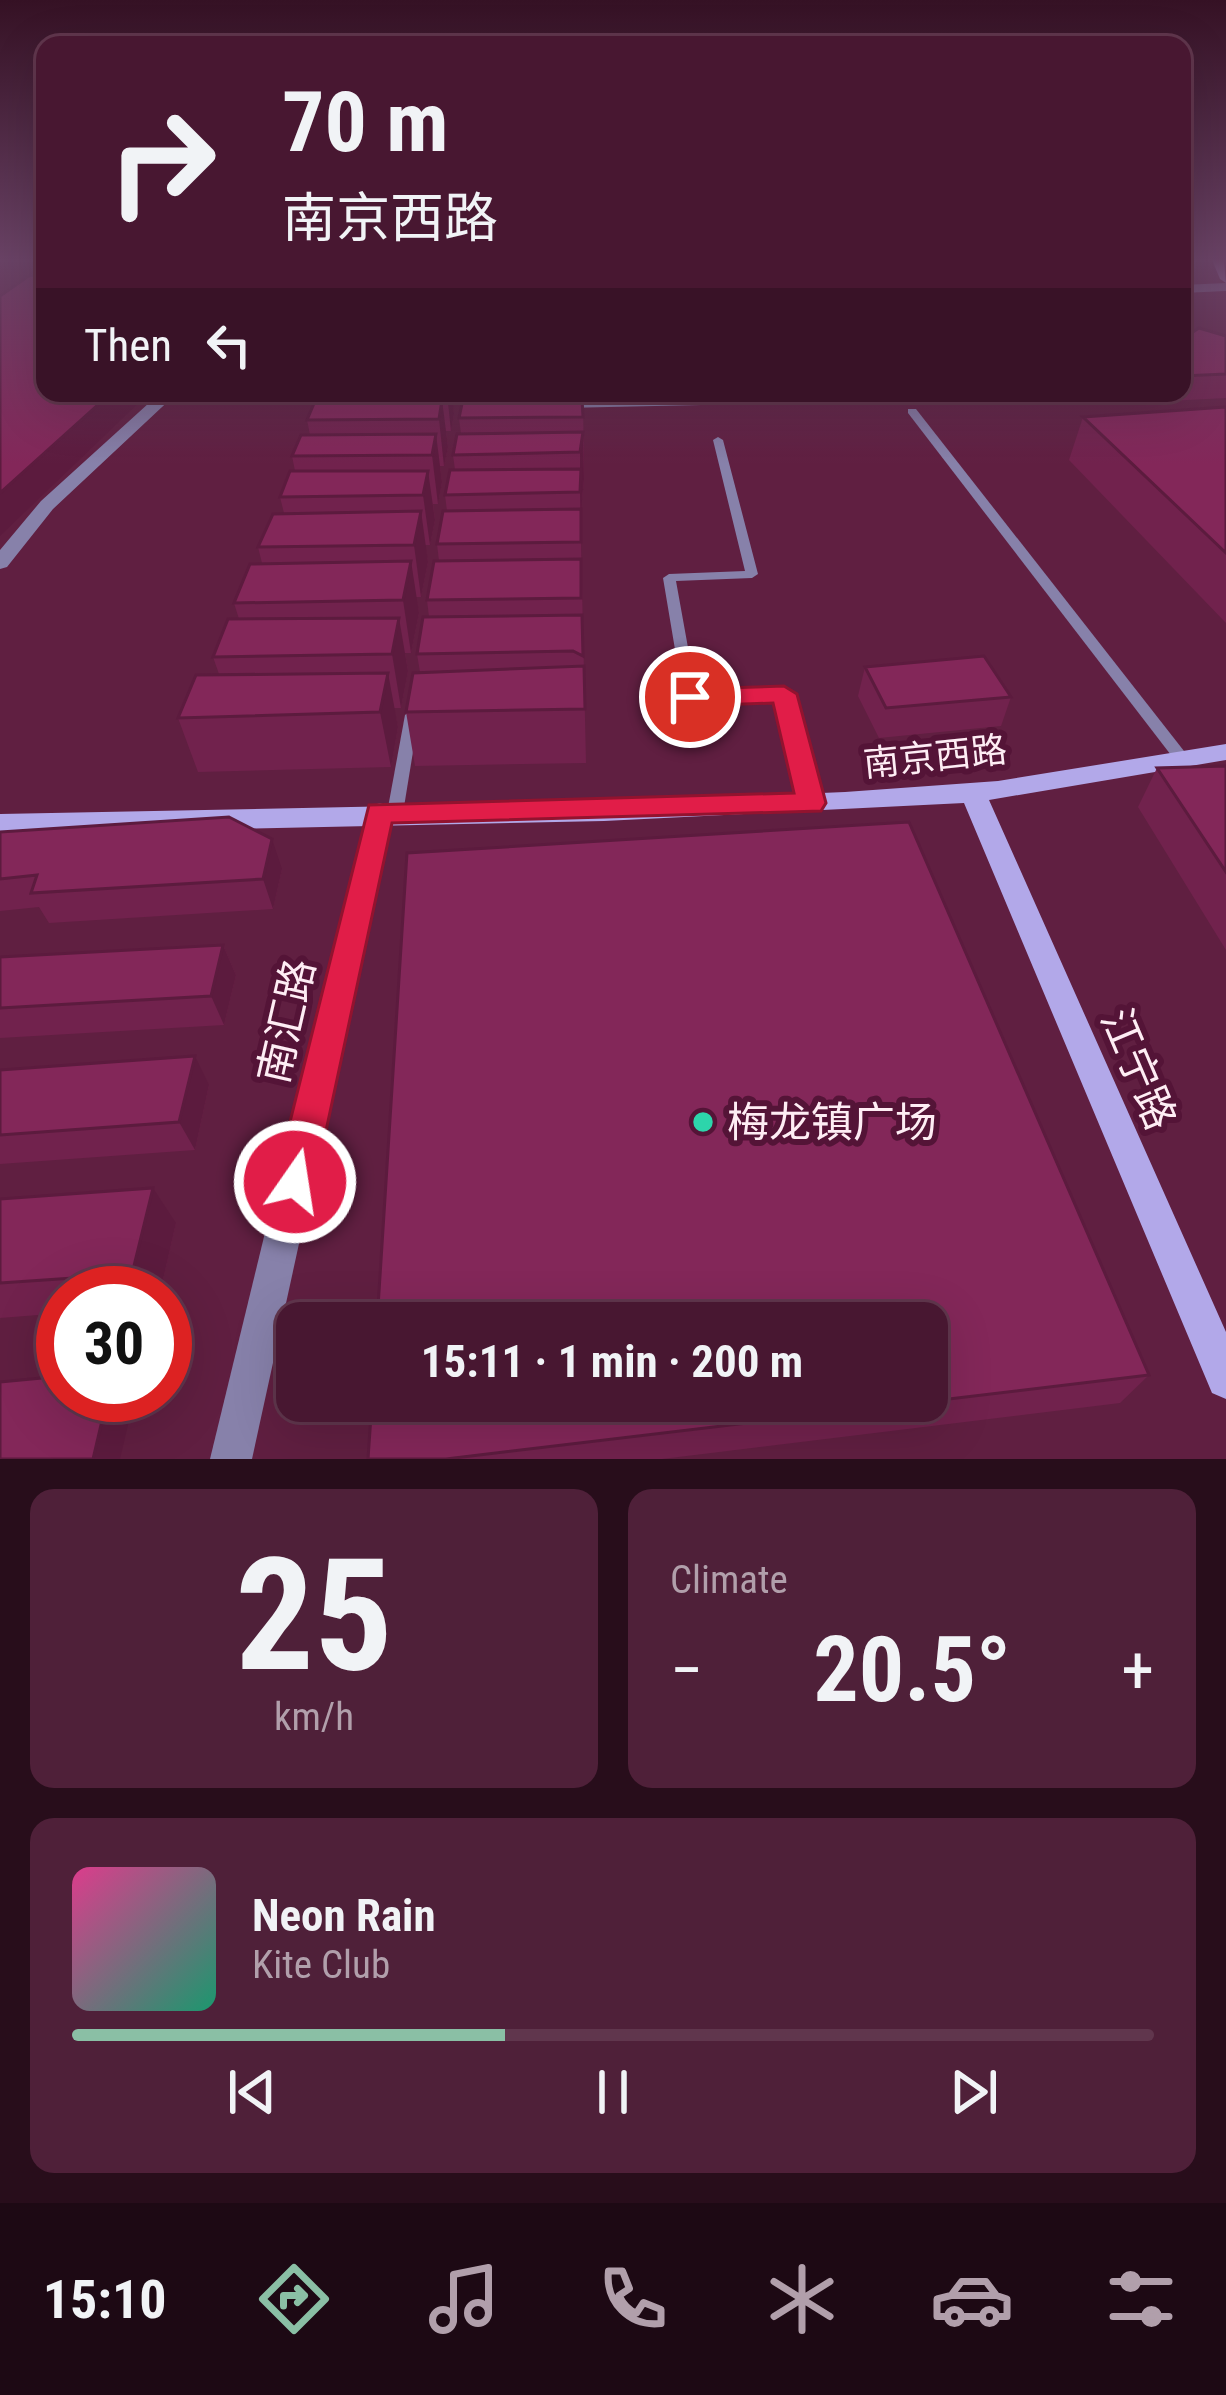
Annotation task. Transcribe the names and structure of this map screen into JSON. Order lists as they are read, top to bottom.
{
  "streets": {
    "main road": ["南京西路", "江宁路"],
    "street": ["南汇路"]
  },
  "crossings": [
    ["南京西路", "南汇路"],
    ["南京西路", "江宁路"]
  ],
  "places": ["梅龙镇广场"],
  "page": {
    "turn": ["70 m", "南京西路"],
    "then": "Then",
    "limit": "30",
    "trip": "15:11 · 1 min · 200 m",
    "tile": [
      ["25", "km/h"],
      "Climate"
    ],
    "heat": ["−", "20.5°", "+"],
    "song": ["Neon Rain", "Kite Club"],
    "tabs": "15:10"
  }
}
